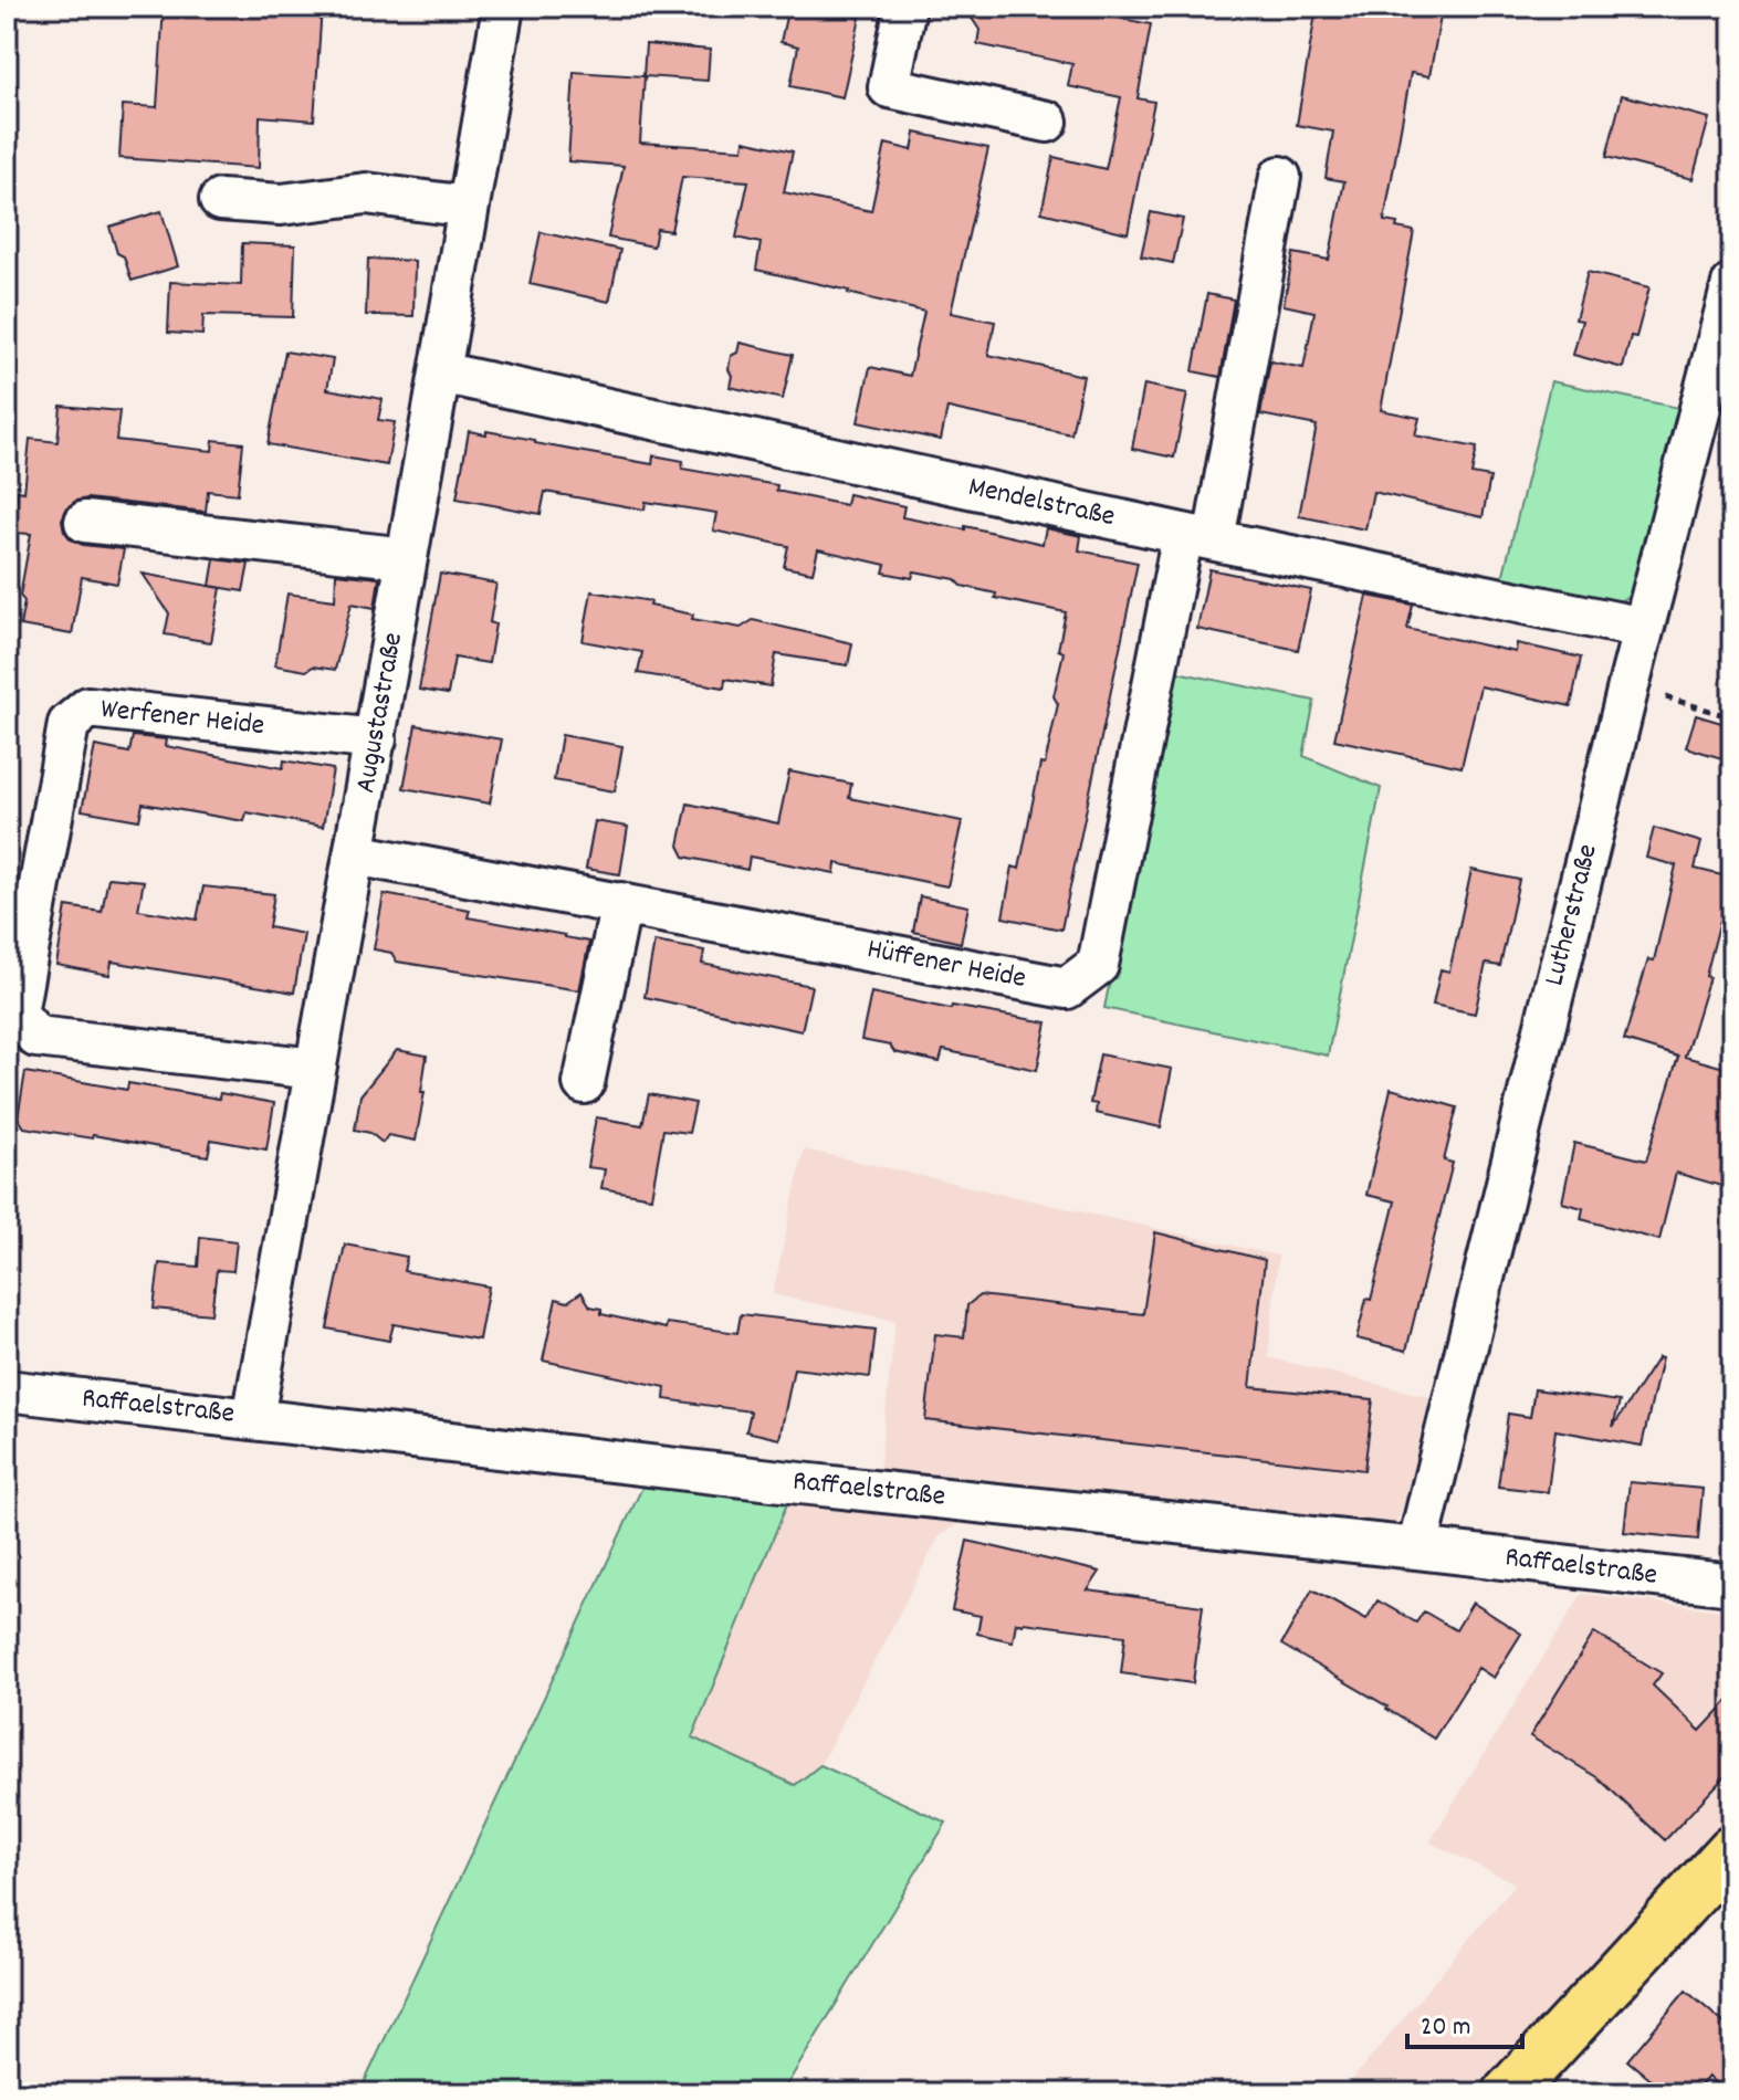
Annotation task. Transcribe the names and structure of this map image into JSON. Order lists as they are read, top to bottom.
{
  "streets": {
    "street": [
      "Mendelstraße",
      "Augustastraße",
      "Werfener Heide",
      "Lutherstraße",
      "Hüffener Heide",
      "Raffaelstraße"
    ]
  },
  "crossings": [
    ["Mendelstraße", "Augustastraße"],
    ["Mendelstraße", "Lutherstraße"],
    ["Mendelstraße", "Hüffener Heide"],
    ["Augustastraße", "Werfener Heide"],
    ["Augustastraße", "Hüffener Heide"],
    ["Augustastraße", "Raffaelstraße"],
    ["Lutherstraße", "Raffaelstraße"]
  ],
  "scale_bar": "20 m"
}
